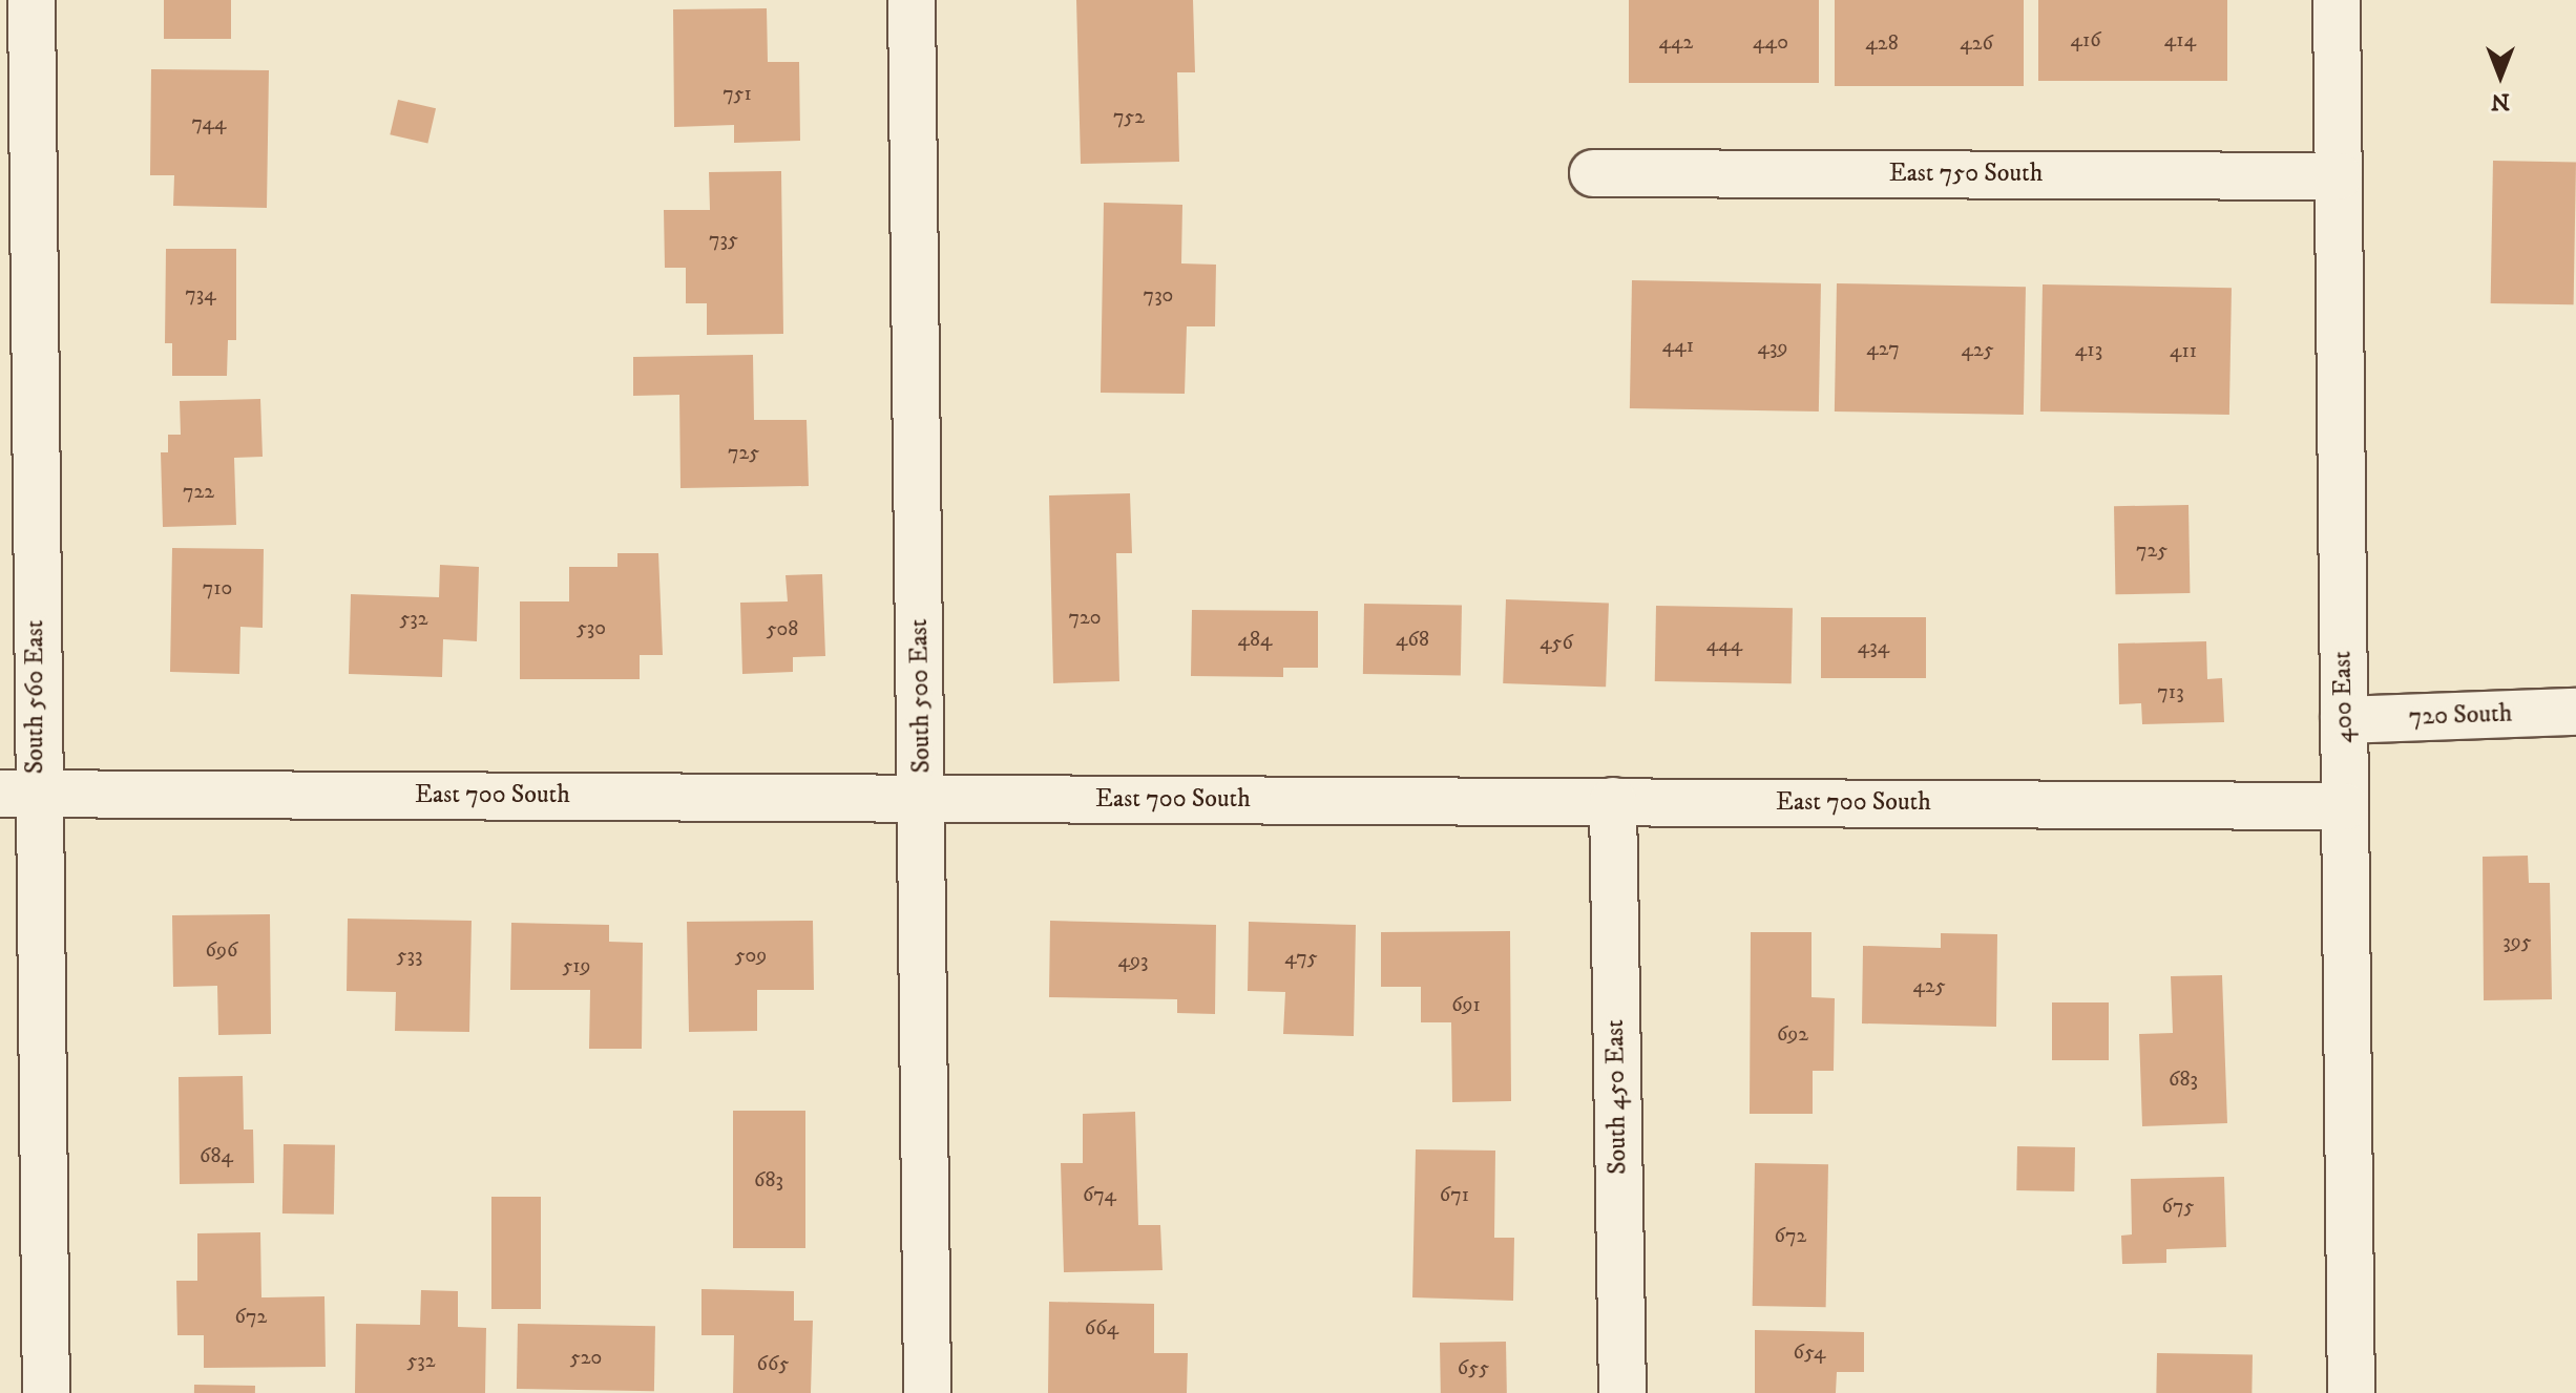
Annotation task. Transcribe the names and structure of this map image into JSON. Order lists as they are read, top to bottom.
{
  "streets": {
    "street": [
      "East 750 South",
      "South 500 East",
      "South 560 East",
      "400 East",
      "720 South",
      "East 700 South",
      "South 450 East"
    ]
  },
  "crossings": [
    ["East 750 South", "400 East"],
    ["South 500 East", "East 700 South"],
    ["South 560 East", "East 700 South"],
    ["400 East", "720 South"],
    ["400 East", "East 700 South"],
    ["East 700 South", "South 450 East"]
  ],
  "house_numbers": [
    "416",
    "414",
    "442",
    "440",
    "428",
    "426",
    "751",
    "752",
    "744",
    "735",
    "734",
    "730",
    "441",
    "439",
    "427",
    "425",
    "413",
    "411",
    "725",
    "722",
    "725",
    "710",
    "720",
    "532",
    "530",
    "508",
    "484",
    "468",
    "456",
    "444",
    "434",
    "713",
    "395",
    "696",
    "533",
    "509",
    "475",
    "493",
    "519",
    "425",
    "691",
    "692",
    "683",
    "684",
    "683",
    "674",
    "671",
    "675",
    "672",
    "672",
    "664",
    "654",
    "520",
    "532",
    "665",
    "655"
  ],
  "north": "bottom"
}
